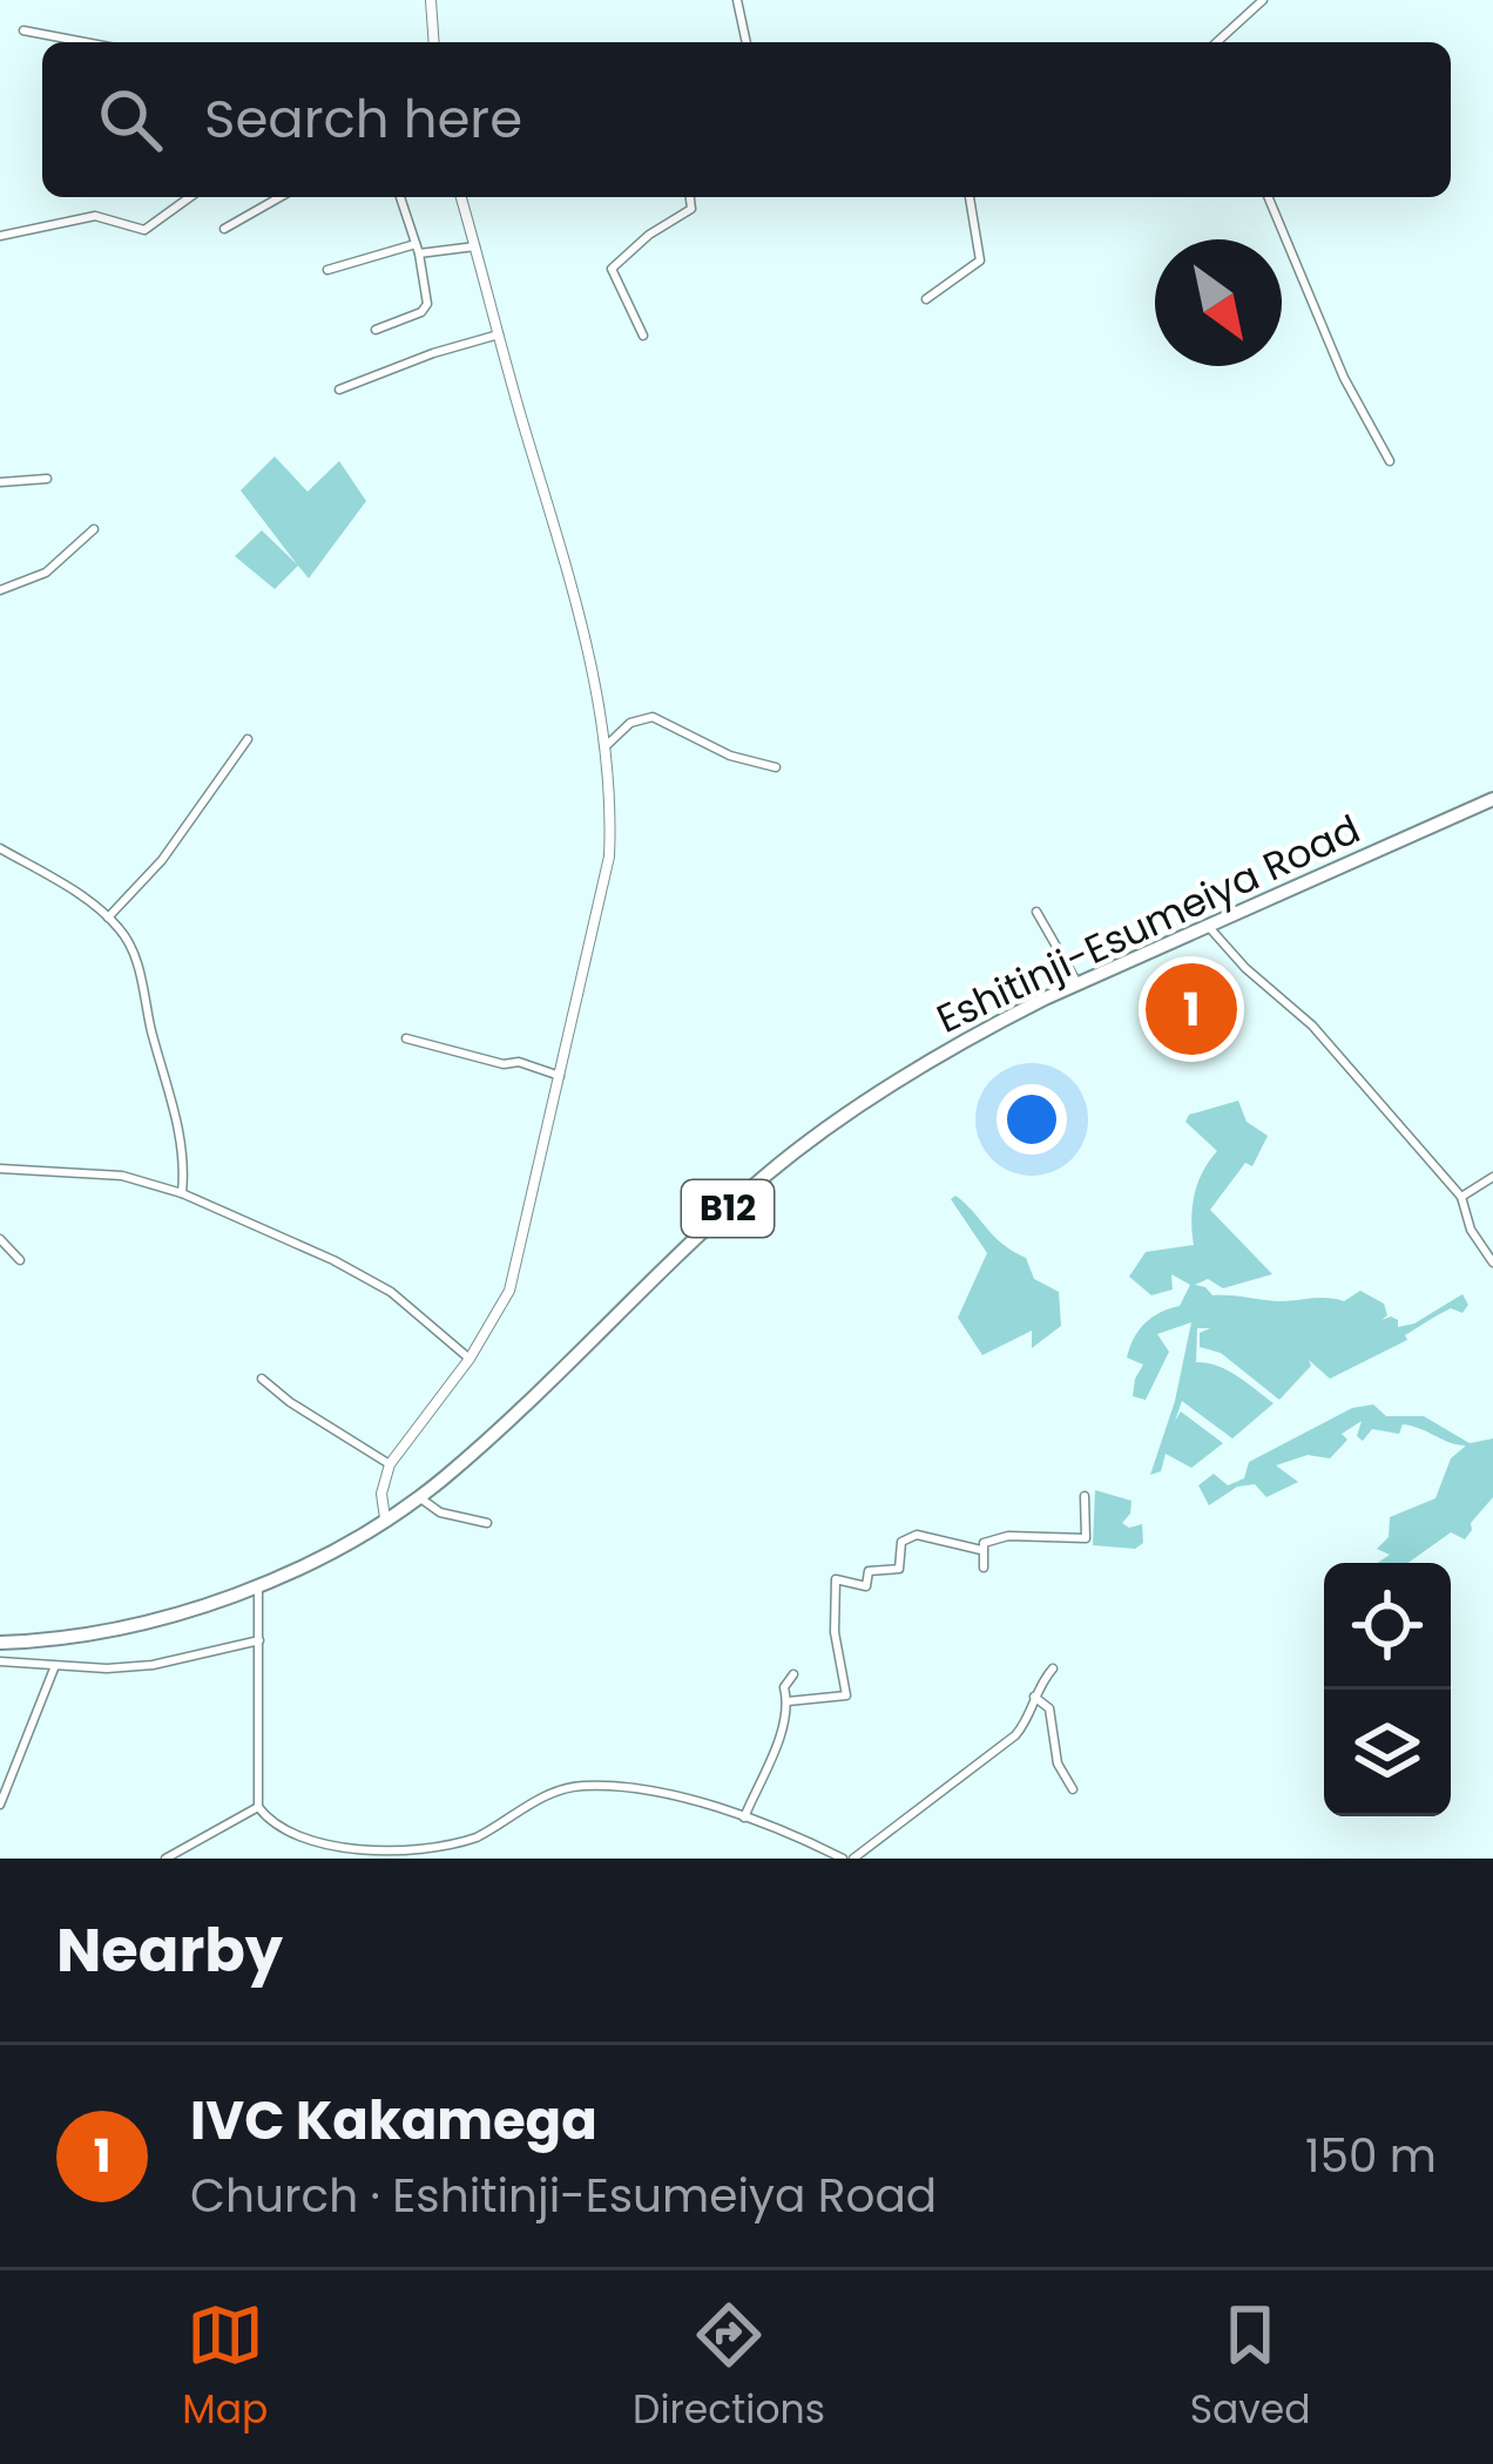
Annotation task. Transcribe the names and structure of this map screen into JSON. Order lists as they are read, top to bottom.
{
  "streets": {
    "highway": ["Eshitinji-Esumeiya Road", "B12"]
  },
  "north": "bottom right",
  "page": {
    "search": "Search here",
    "pins": "1",
    "heading": "Nearby",
    "list": [
      {
        "mark": "1",
        "name": "IVC Kakamega",
        "note": "Church · Eshitinji-Esumeiya Road",
        "value": "150 m"
      }
    ],
    "nav": ["Map", "Directions", "Saved"]
  }
}
